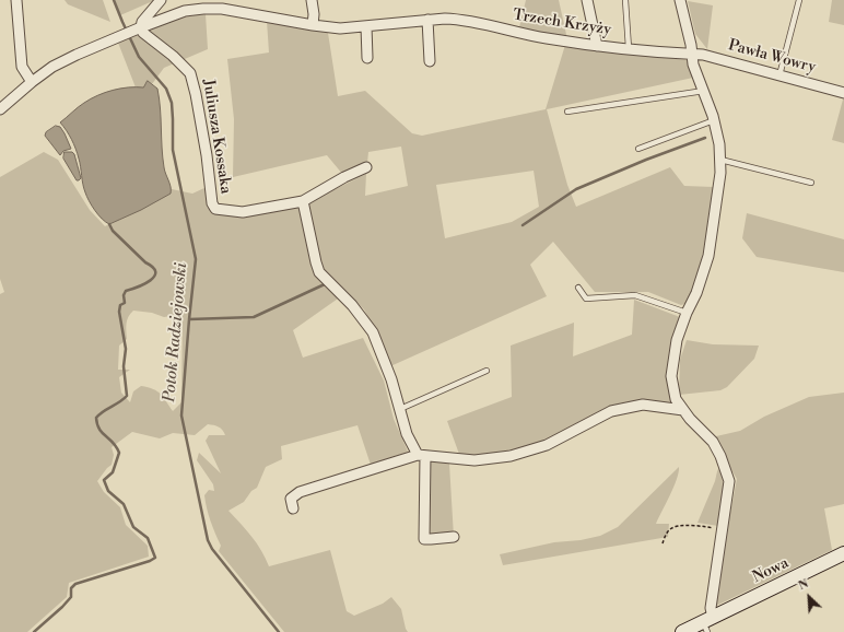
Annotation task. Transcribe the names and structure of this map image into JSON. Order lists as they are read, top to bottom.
{
  "streets": {
    "street": [
      "Trzech Krzyży",
      "Pawła Wowry",
      "Juliusza Kossaka",
      "Nowa"
    ]
  },
  "crossings": [
    ["Trzech Krzyży", "Pawła Wowry"],
    ["Trzech Krzyży", "Juliusza Kossaka"]
  ],
  "water": ["Potok Radziejowski"],
  "north": "top left"
}
